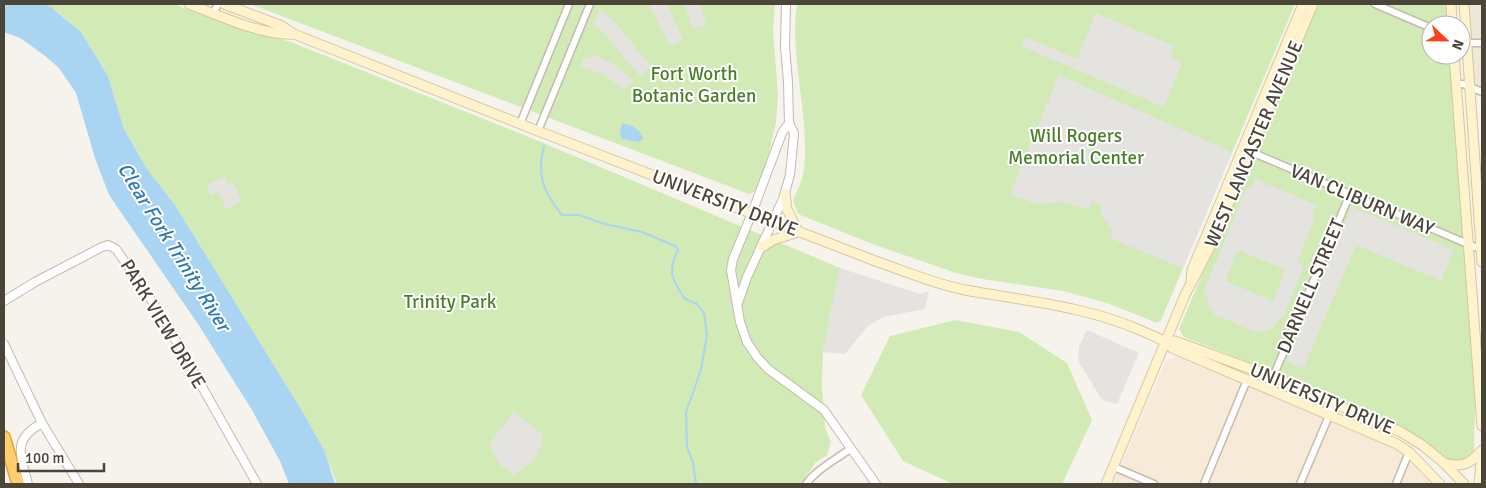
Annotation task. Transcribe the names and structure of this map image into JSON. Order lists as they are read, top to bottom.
{
  "streets": {
    "main road": ["WEST LANCASTER AVENUE", "UNIVERSITY DRIVE"],
    "street": ["VAN CLIBURN WAY", "DARNELL STREET", "PARK VIEW DRIVE"]
  },
  "crossings": [
    ["WEST LANCASTER AVENUE", "VAN CLIBURN WAY"],
    ["WEST LANCASTER AVENUE", "UNIVERSITY DRIVE"],
    ["VAN CLIBURN WAY", "DARNELL STREET"],
    ["UNIVERSITY DRIVE", "DARNELL STREET"]
  ],
  "water": ["Clear Fork Trinity River"],
  "parks": ["Fort Worth Botanic Garden", "Will Rogers Memorial Center", "Trinity Park"],
  "scale_bar": "100 m",
  "north": "right"
}
